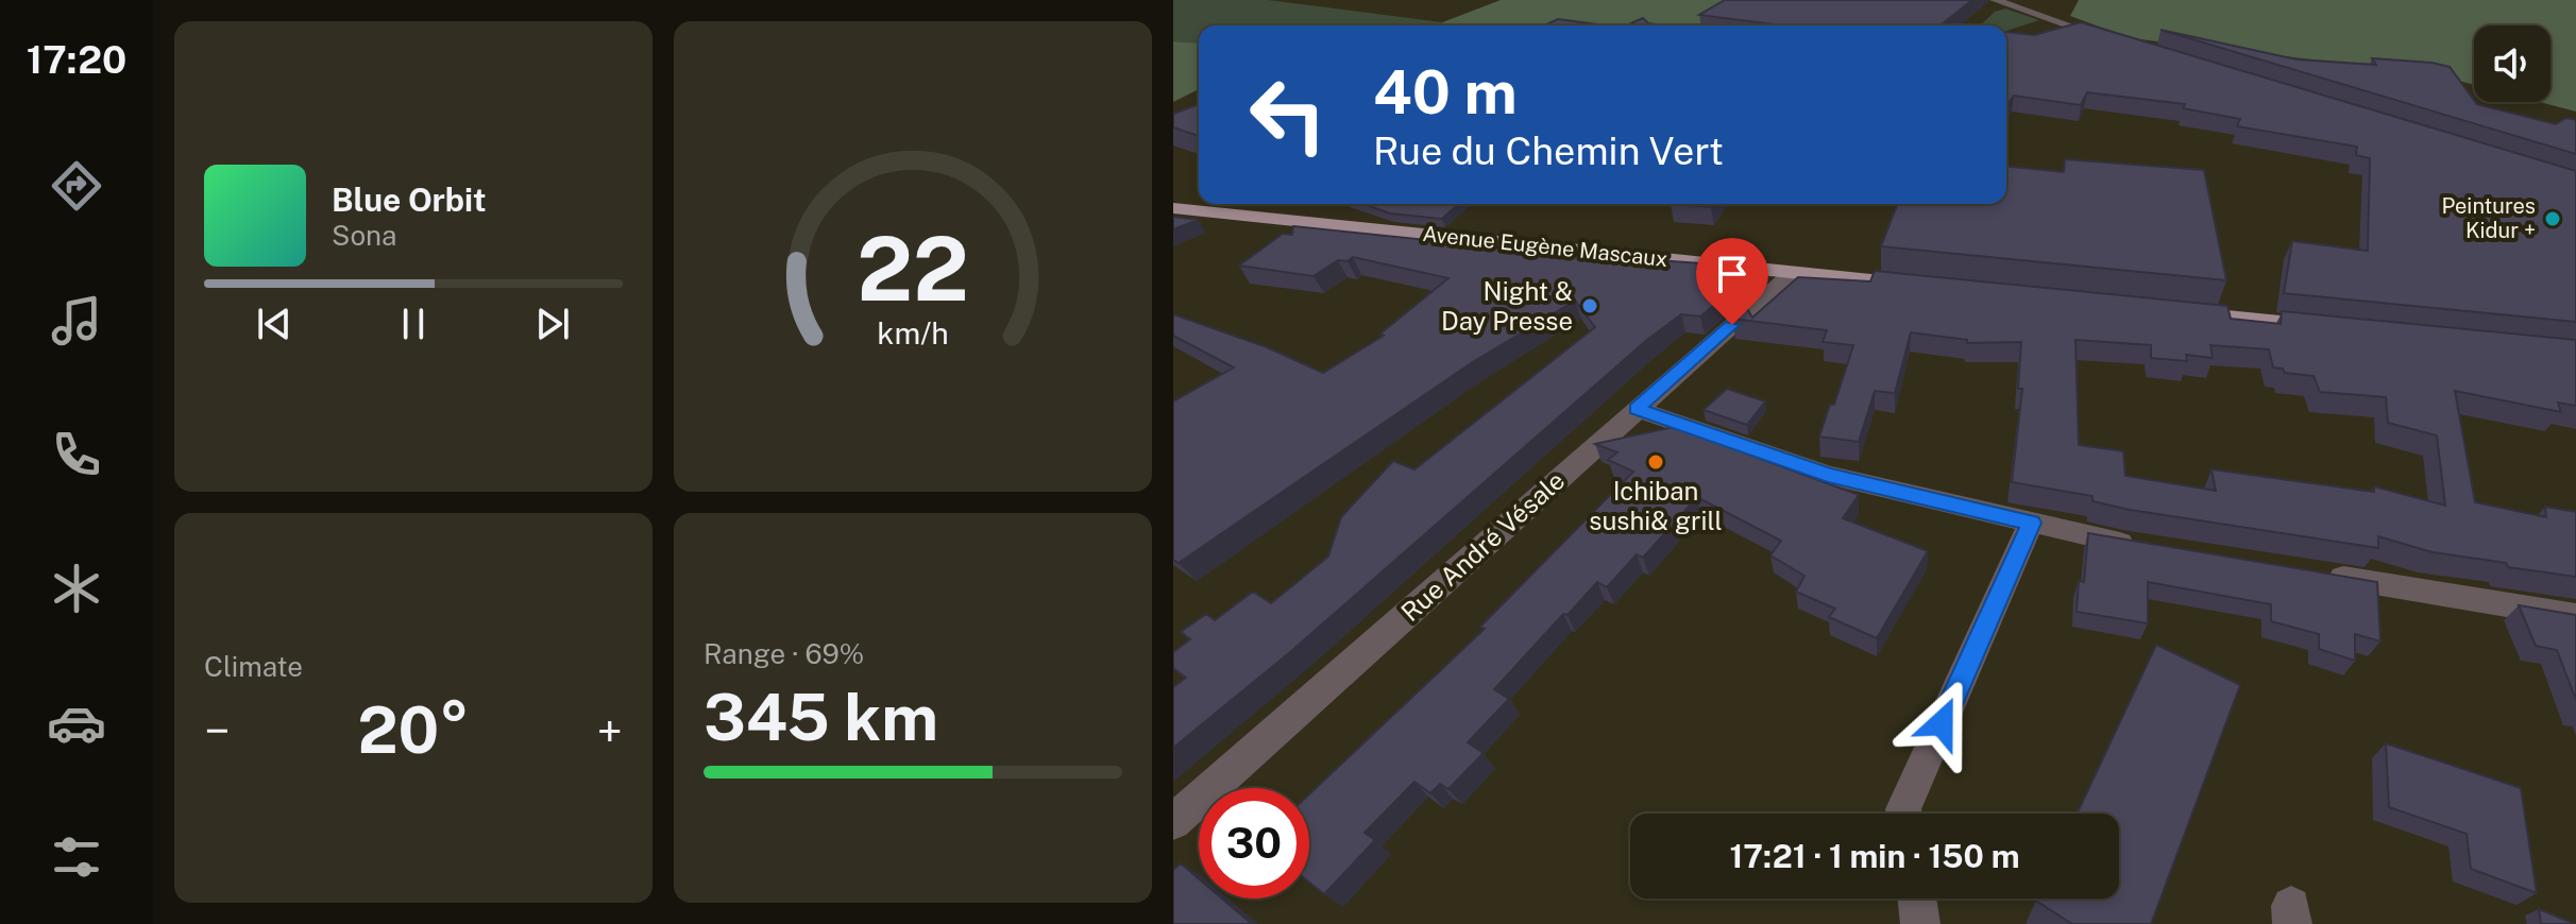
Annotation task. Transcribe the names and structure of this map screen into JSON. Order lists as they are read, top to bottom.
{
  "streets": {
    "main road": ["Avenue Eugène Mascaux"],
    "street": ["Rue André Vésale"]
  },
  "crossings": [
    ["Avenue Eugène Mascaux", "Rue André Vésale"]
  ],
  "places": ["Peintures Kidur +", "Night & Day Presse", "Ichiban sushi& grill"],
  "page": {
    "tabs": "17:20",
    "turn": ["40 m", "Rue du Chemin Vert"],
    "song": ["Blue Orbit", "Sona"],
    "tile": [
      "Climate",
      ["Range · 69%", "345 km"]
    ],
    "heat": ["−", "20°", "+"],
    "limit": "30",
    "trip": "17:21 · 1 min · 150 m",
    "gauge": ["22", "km/h"]
  }
}
